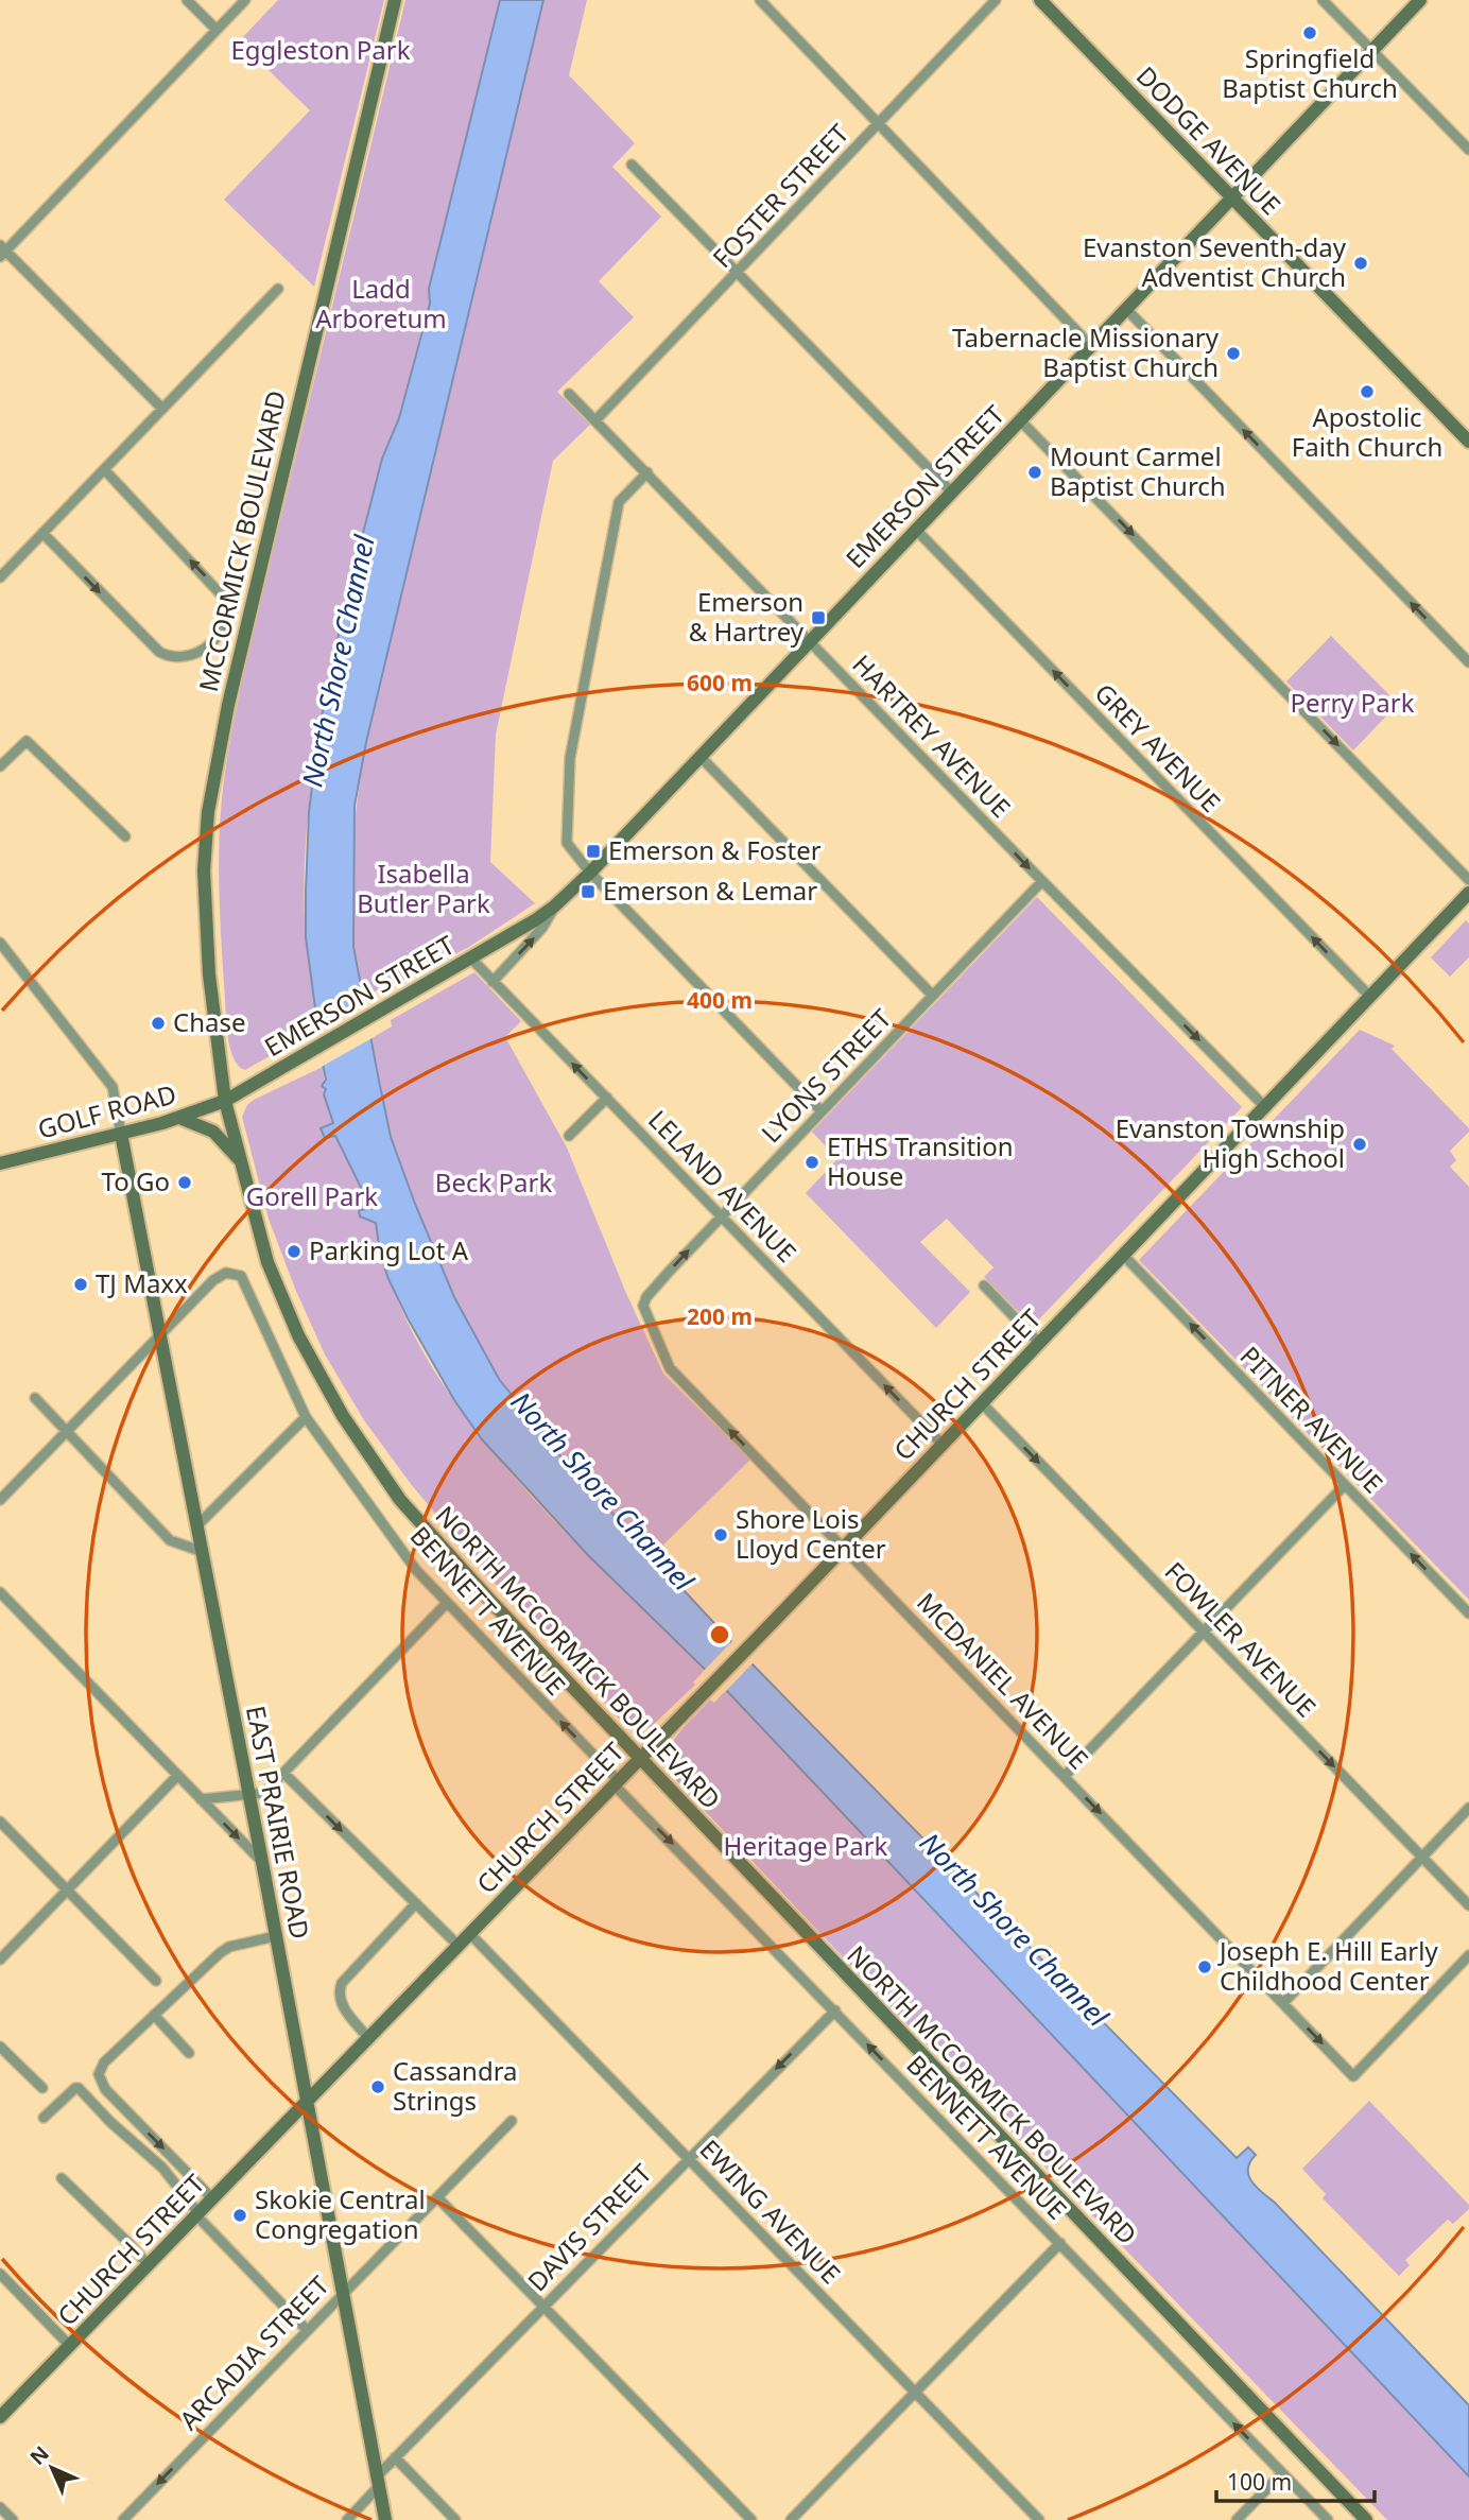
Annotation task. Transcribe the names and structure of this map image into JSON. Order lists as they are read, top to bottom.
{
  "streets": {
    "main road": [
      "DODGE AVENUE",
      "EMERSON STREET",
      "MCCORMICK BOULEVARD",
      "GOLF ROAD",
      "CHURCH STREET",
      "NORTH MCCORMICK BOULEVARD",
      "EAST PRAIRIE ROAD"
    ],
    "street": [
      "FOSTER STREET",
      "HARTREY AVENUE",
      "GREY AVENUE",
      "LYONS STREET",
      "LELAND AVENUE",
      "PITNER AVENUE",
      "BENNETT AVENUE",
      "FOWLER AVENUE",
      "MCDANIEL AVENUE",
      "EWING AVENUE",
      "DAVIS STREET",
      "ARCADIA STREET"
    ]
  },
  "crossings": [
    ["DODGE AVENUE", "EMERSON STREET"],
    ["FOSTER STREET", "HARTREY AVENUE"],
    ["EMERSON STREET", "MCCORMICK BOULEVARD"],
    ["EMERSON STREET", "HARTREY AVENUE"],
    ["EMERSON STREET", "GREY AVENUE"],
    ["EMERSON STREET", "GOLF ROAD"],
    ["EMERSON STREET", "LELAND AVENUE"],
    ["EMERSON STREET", "NORTH MCCORMICK BOULEVARD"],
    ["MCCORMICK BOULEVARD", "GOLF ROAD"],
    ["MCCORMICK BOULEVARD", "NORTH MCCORMICK BOULEVARD"],
    ["HARTREY AVENUE", "LYONS STREET"],
    ["HARTREY AVENUE", "CHURCH STREET"],
    ["GREY AVENUE", "CHURCH STREET"],
    ["LYONS STREET", "LELAND AVENUE"],
    ["LYONS STREET", "MCDANIEL AVENUE"],
    ["GOLF ROAD", "NORTH MCCORMICK BOULEVARD"],
    ["GOLF ROAD", "EAST PRAIRIE ROAD"],
    ["LELAND AVENUE", "CHURCH STREET"],
    ["CHURCH STREET", "PITNER AVENUE"],
    ["CHURCH STREET", "BENNETT AVENUE"],
    ["CHURCH STREET", "FOWLER AVENUE"],
    ["CHURCH STREET", "NORTH MCCORMICK BOULEVARD"],
    ["CHURCH STREET", "MCDANIEL AVENUE"],
    ["CHURCH STREET", "EAST PRAIRIE ROAD"],
    ["CHURCH STREET", "EWING AVENUE"],
    ["BENNETT AVENUE", "EAST PRAIRIE ROAD"],
    ["BENNETT AVENUE", "DAVIS STREET"],
    ["EAST PRAIRIE ROAD", "DAVIS STREET"],
    ["EAST PRAIRIE ROAD", "ARCADIA STREET"],
    ["EWING AVENUE", "DAVIS STREET"]
  ],
  "one_way": [
    "HARTREY AVENUE",
    "GREY AVENUE",
    "LELAND AVENUE",
    "PITNER AVENUE",
    "FOWLER AVENUE",
    "ARCADIA STREET"
  ],
  "water": ["North Shore Channel"],
  "parks": [
    "Eggleston Park",
    "Ladd Arboretum",
    "Perry Park",
    "Isabella Butler Park",
    "Beck Park",
    "Gorell Park",
    "Heritage Park"
  ],
  "places": {
    "other": [
      "Springfield Baptist Church",
      "Evanston Seventh-day Adventist Church",
      "Tabernacle Missionary Baptist Church",
      "Apostolic Faith Church",
      "Mount Carmel Baptist Church",
      "Chase",
      "Evanston Township High School",
      "ETHS Transition House",
      "To Go",
      "Parking Lot A",
      "TJ Maxx",
      "Shore Lois Lloyd Center",
      "Joseph E. Hill Early Childhood Center",
      "Cassandra Strings",
      "Skokie Central Congregation"
    ],
    "transit": ["Emerson & Hartrey", "Emerson & Foster", "Emerson & Lemar"]
  },
  "scale_bar": "100 m",
  "north": "top left",
  "rings": ["600 m", "400 m", "200 m"]
}
